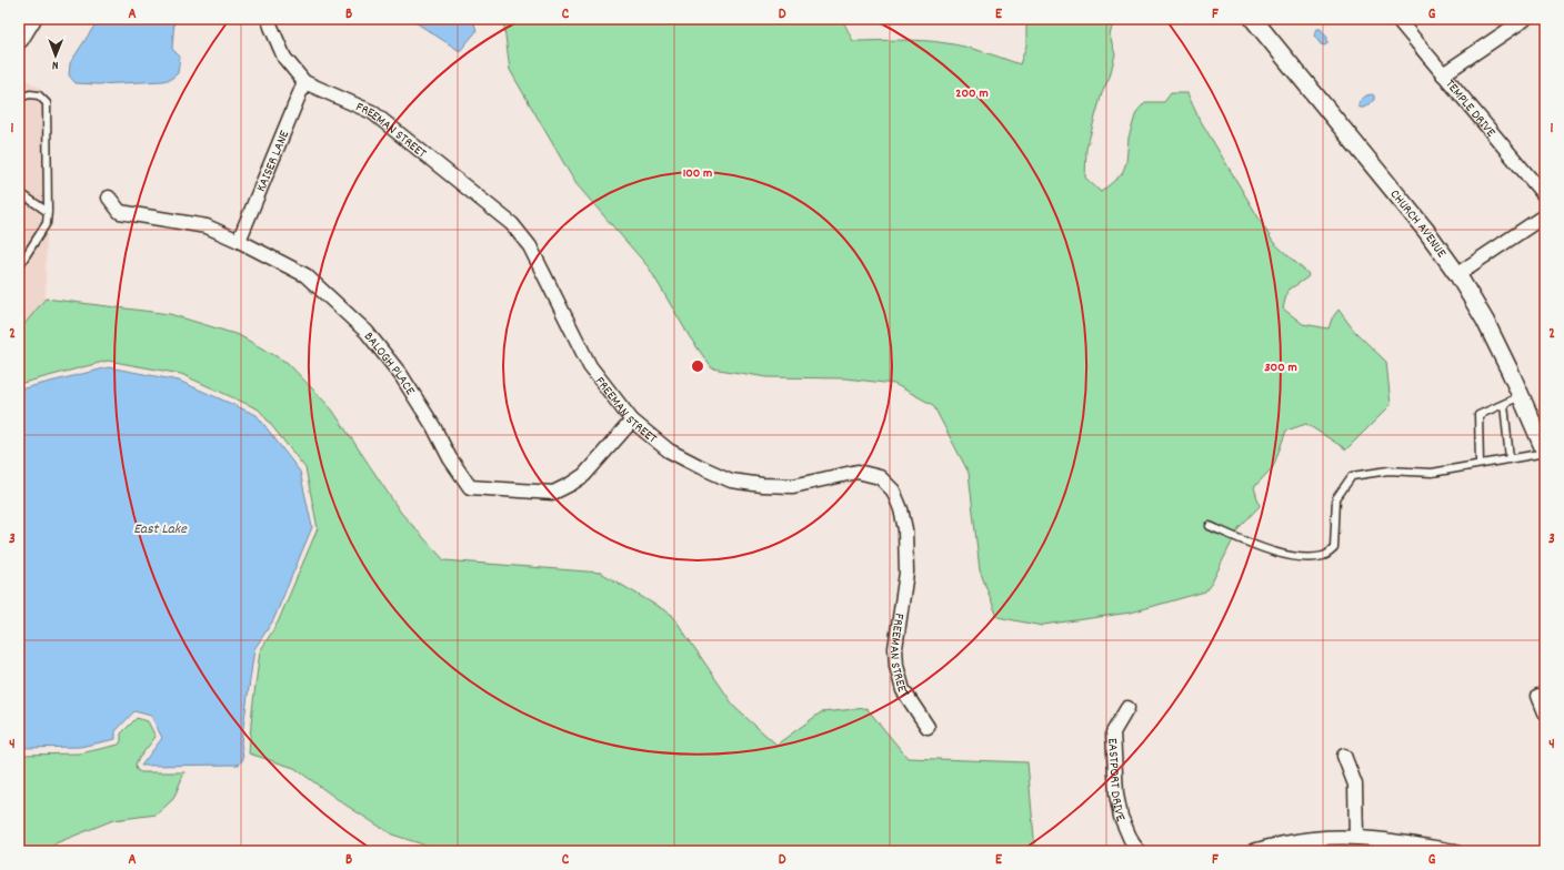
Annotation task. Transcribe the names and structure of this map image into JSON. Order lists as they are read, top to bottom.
{
  "streets": {
    "street": [
      "TEMPLE DRIVE",
      "FREEMAN STREET",
      "KAISER LANE",
      "CHURCH AVENUE",
      "BALOGH PLACE",
      "EASTPORT DRIVE"
    ]
  },
  "crossings": [
    ["FREEMAN STREET", "KAISER LANE"],
    ["FREEMAN STREET", "BALOGH PLACE"],
    ["KAISER LANE", "BALOGH PLACE"]
  ],
  "water": ["East Lake"],
  "north": "bottom",
  "grid": {
    "columns": [
      "A",
      "B",
      "C",
      "D",
      "E",
      "F",
      "G"
    ],
    "rows": [
      "1",
      "2",
      "3",
      "4"
    ]
  },
  "rings": ["200 m", "100 m", "300 m"]
}
